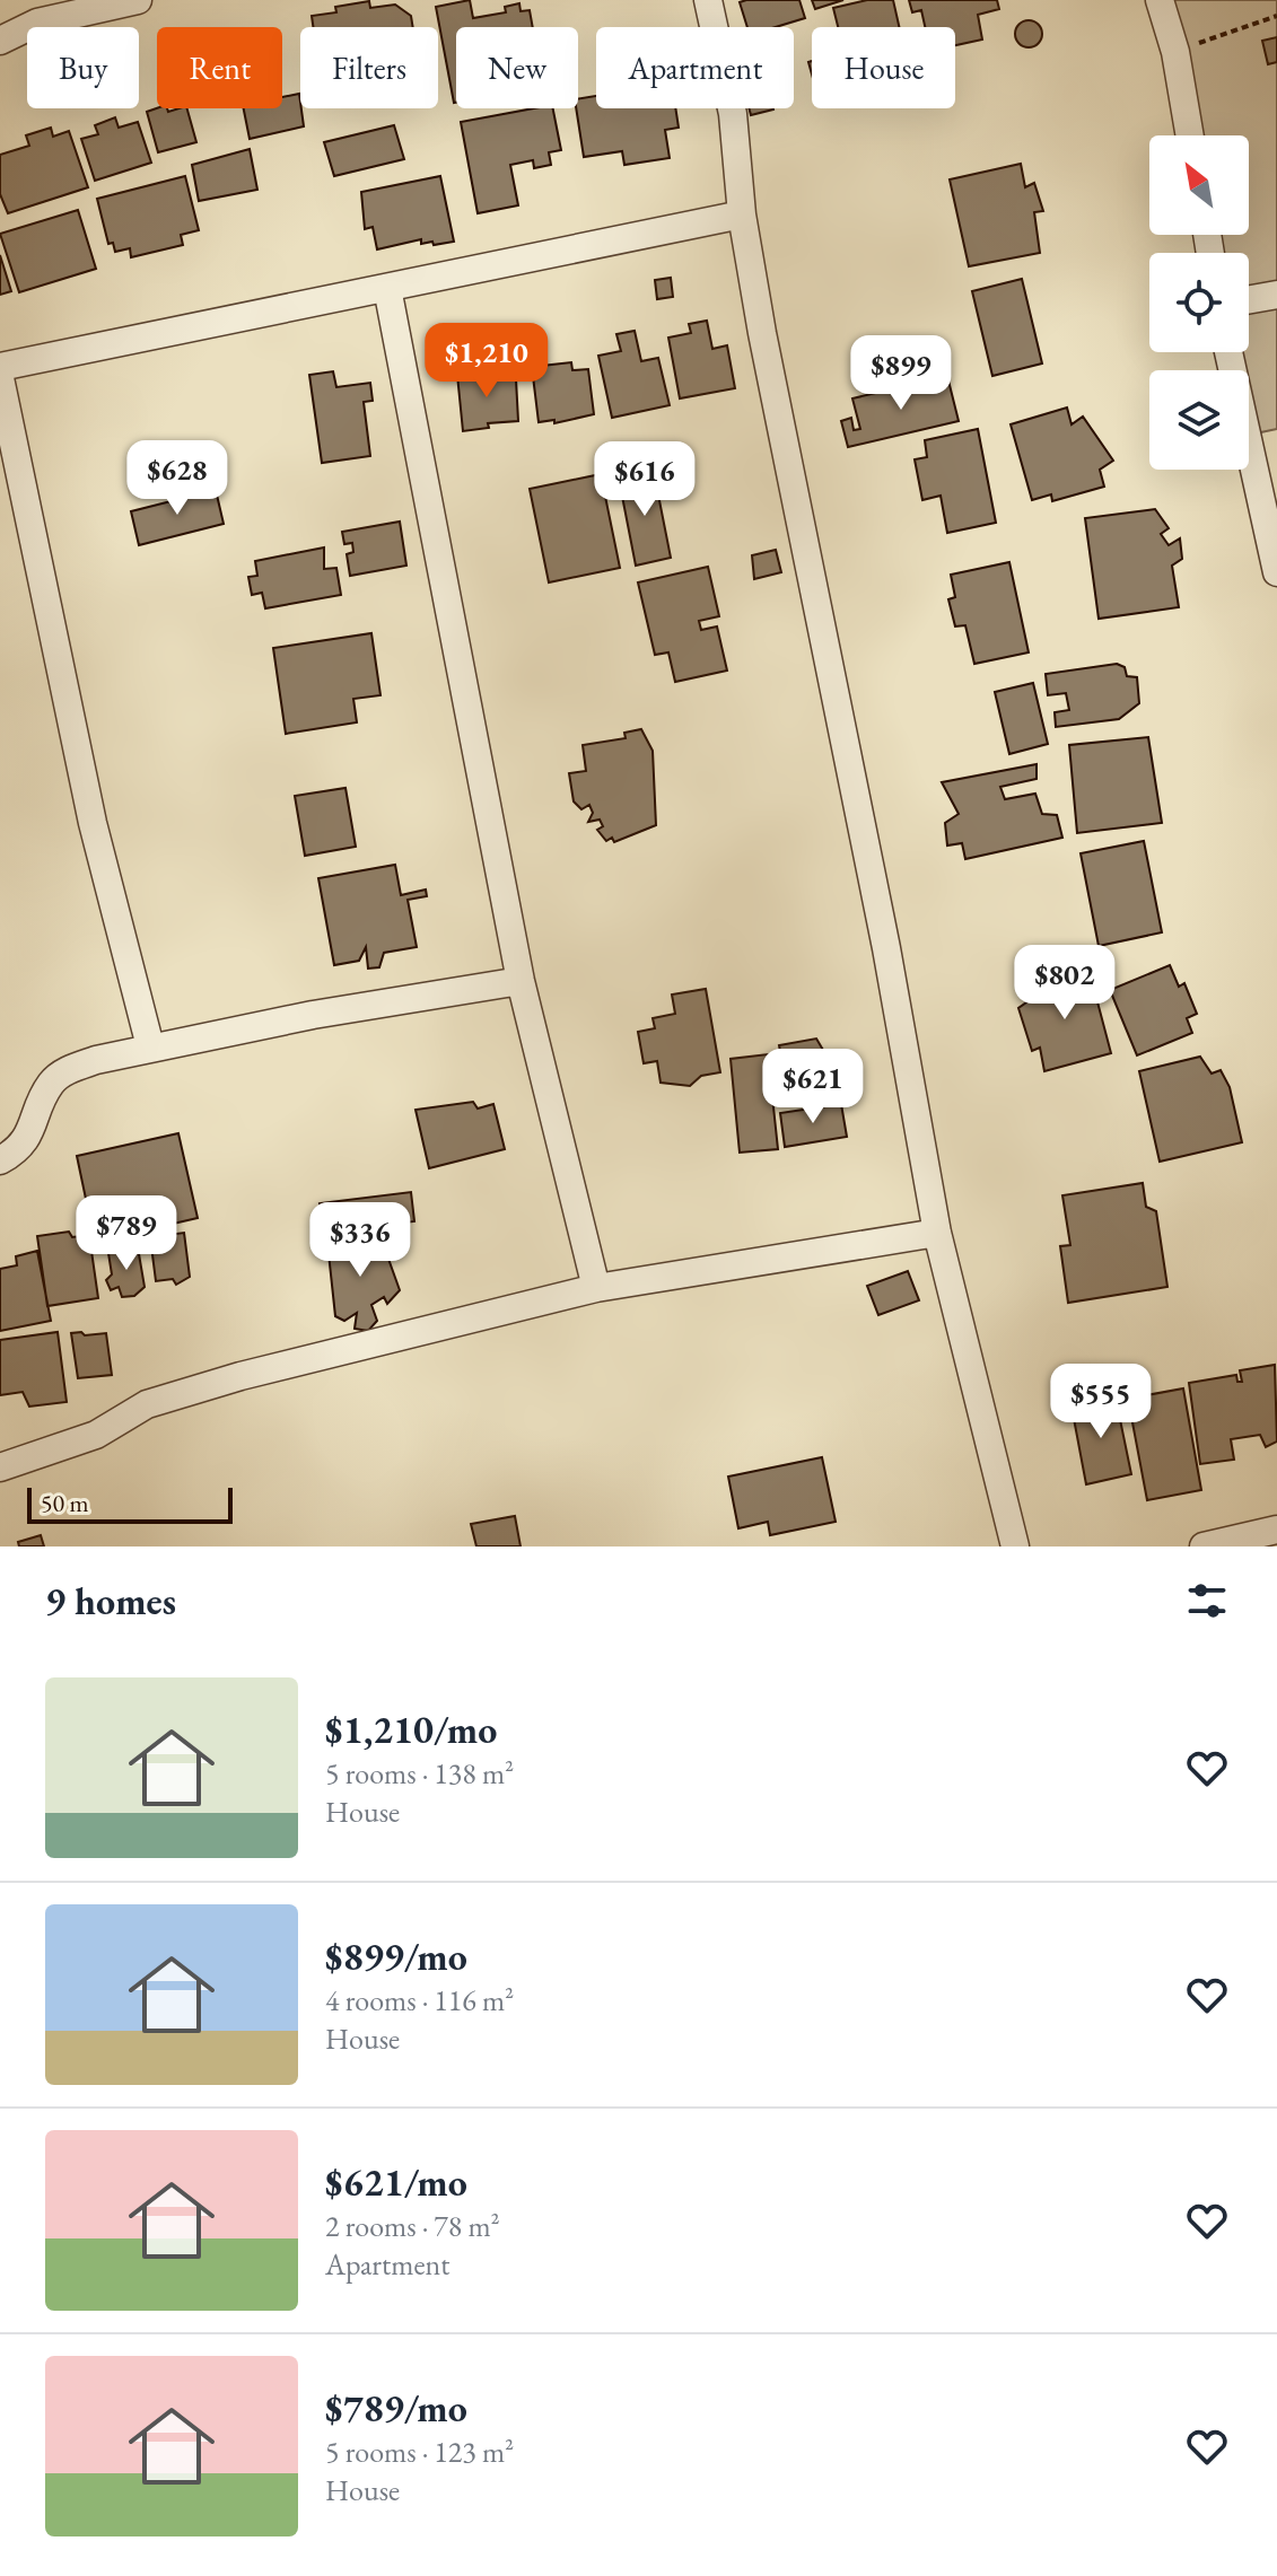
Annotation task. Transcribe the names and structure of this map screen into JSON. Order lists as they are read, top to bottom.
{
  "scale_bar": "50 m",
  "north": "top left",
  "page": {
    "chip": [
      "Buy",
      "Rent",
      "Filters",
      "New",
      "Apartment",
      "House"
    ],
    "price": [
      "$1,210",
      "$899",
      "$628",
      "$616",
      "$802",
      "$621",
      "$789",
      "$336",
      "$555"
    ],
    "scale": "50 m",
    "heading": "9 homes",
    "list": [
      {
        "name": "$1,210/mo",
        "note": "5 rooms · 138 m² · House"
      },
      {
        "name": "$899/mo",
        "note": "4 rooms · 116 m² · House"
      },
      {
        "name": "$621/mo",
        "note": "2 rooms · 78 m² · Apartment"
      },
      {
        "name": "$789/mo",
        "note": "5 rooms · 123 m² · House"
      }
    ]
  }
}
